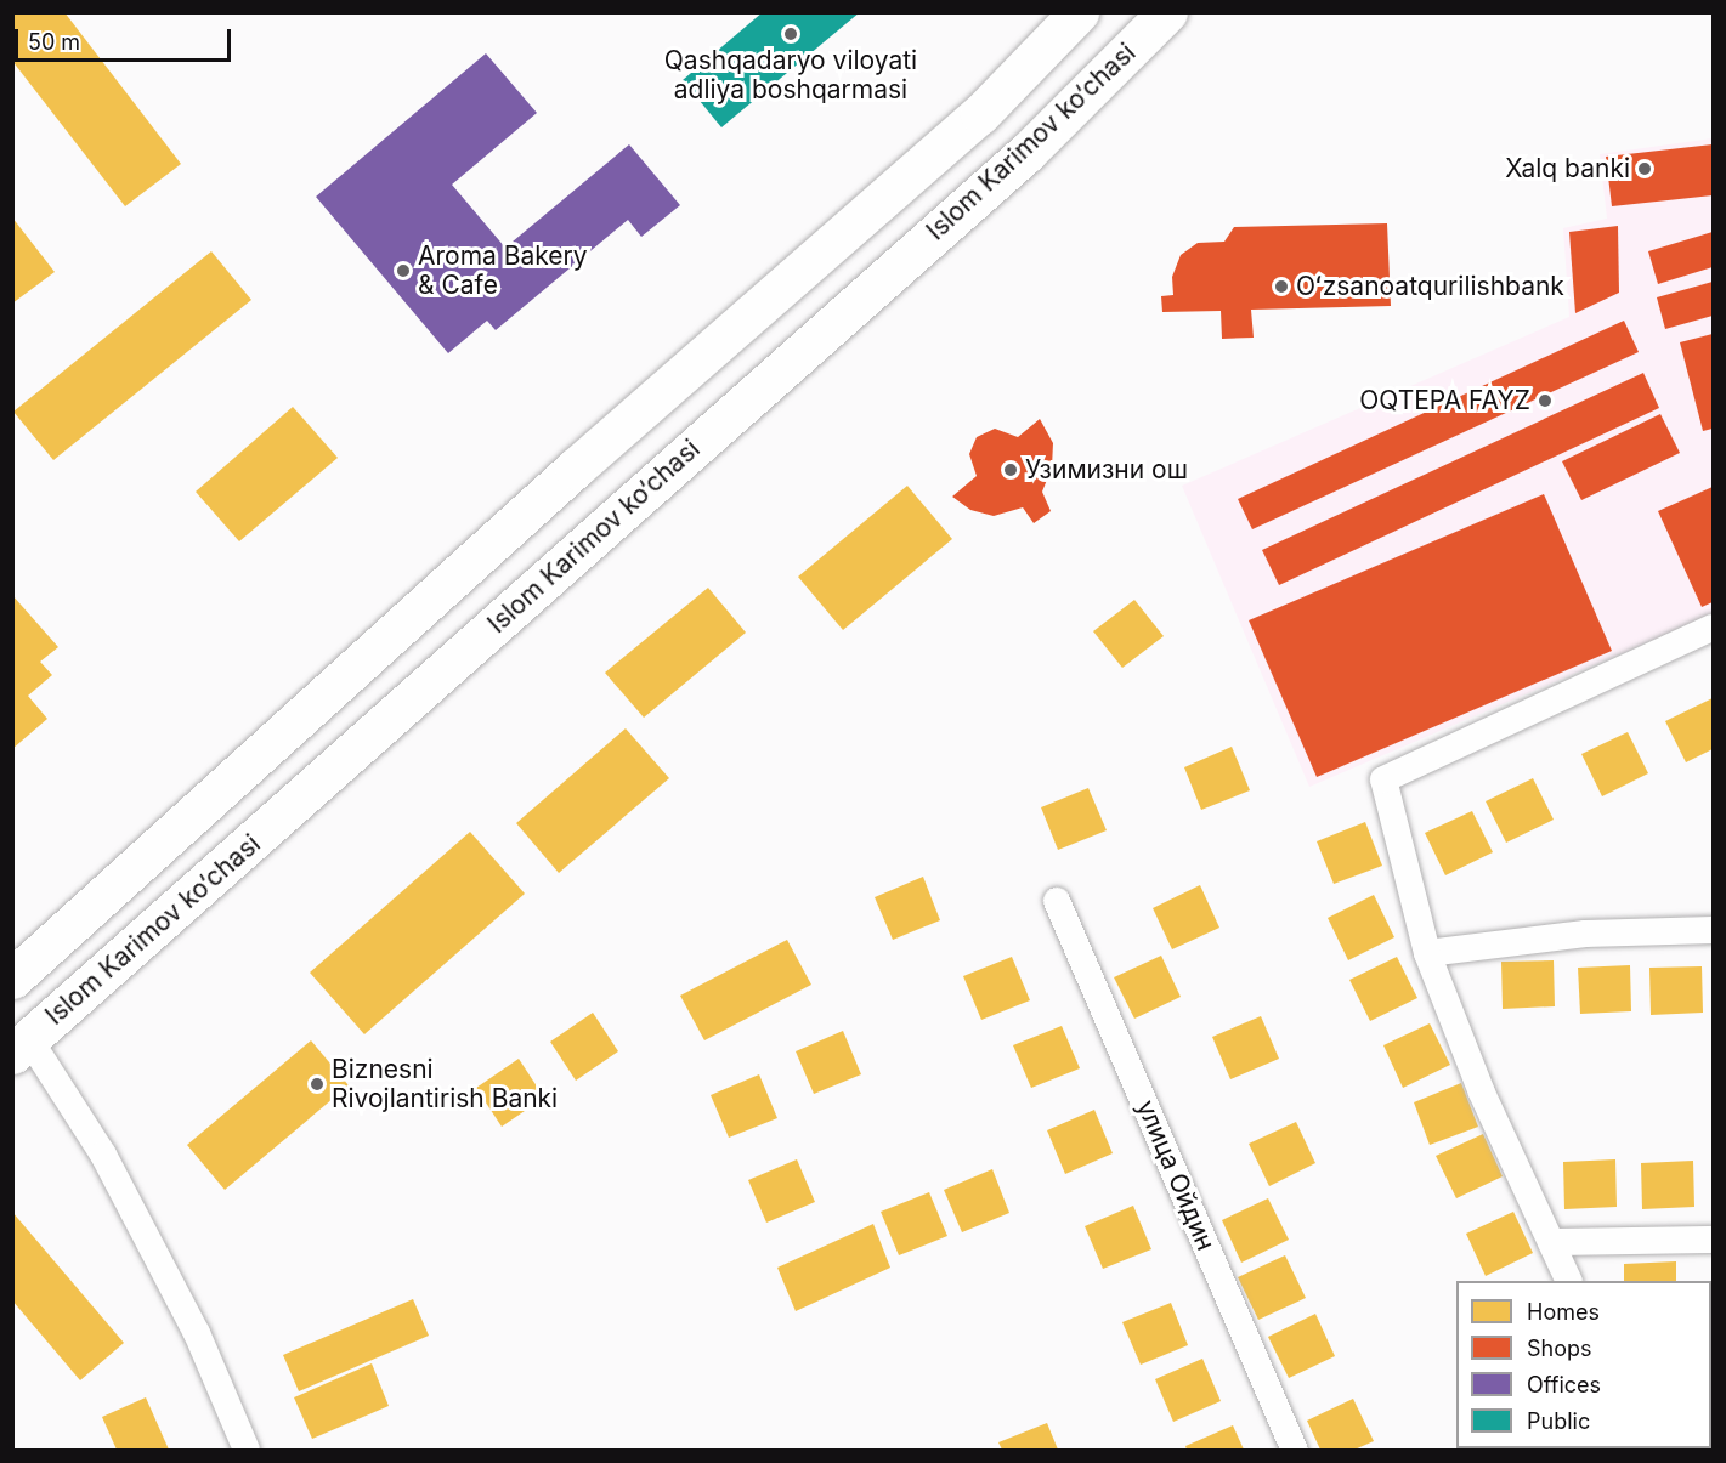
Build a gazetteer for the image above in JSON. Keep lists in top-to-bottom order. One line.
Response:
{"streets":{"main road":["Islom Karimov ko‘chasi"],"street":["улица Ойдин"]},"places":["Qashqadaryo viloyati adliya boshqarmasi","Xalq banki","Aroma Bakery & Cafe","Oʻzsanoatqurilishbank","OQTEPA FAYZ","Узимизни ош","Biznesni Rivojlantirish Banki"],"legend":["Homes","Shops","Offices","Public"],"scale_bar":"50 m"}
